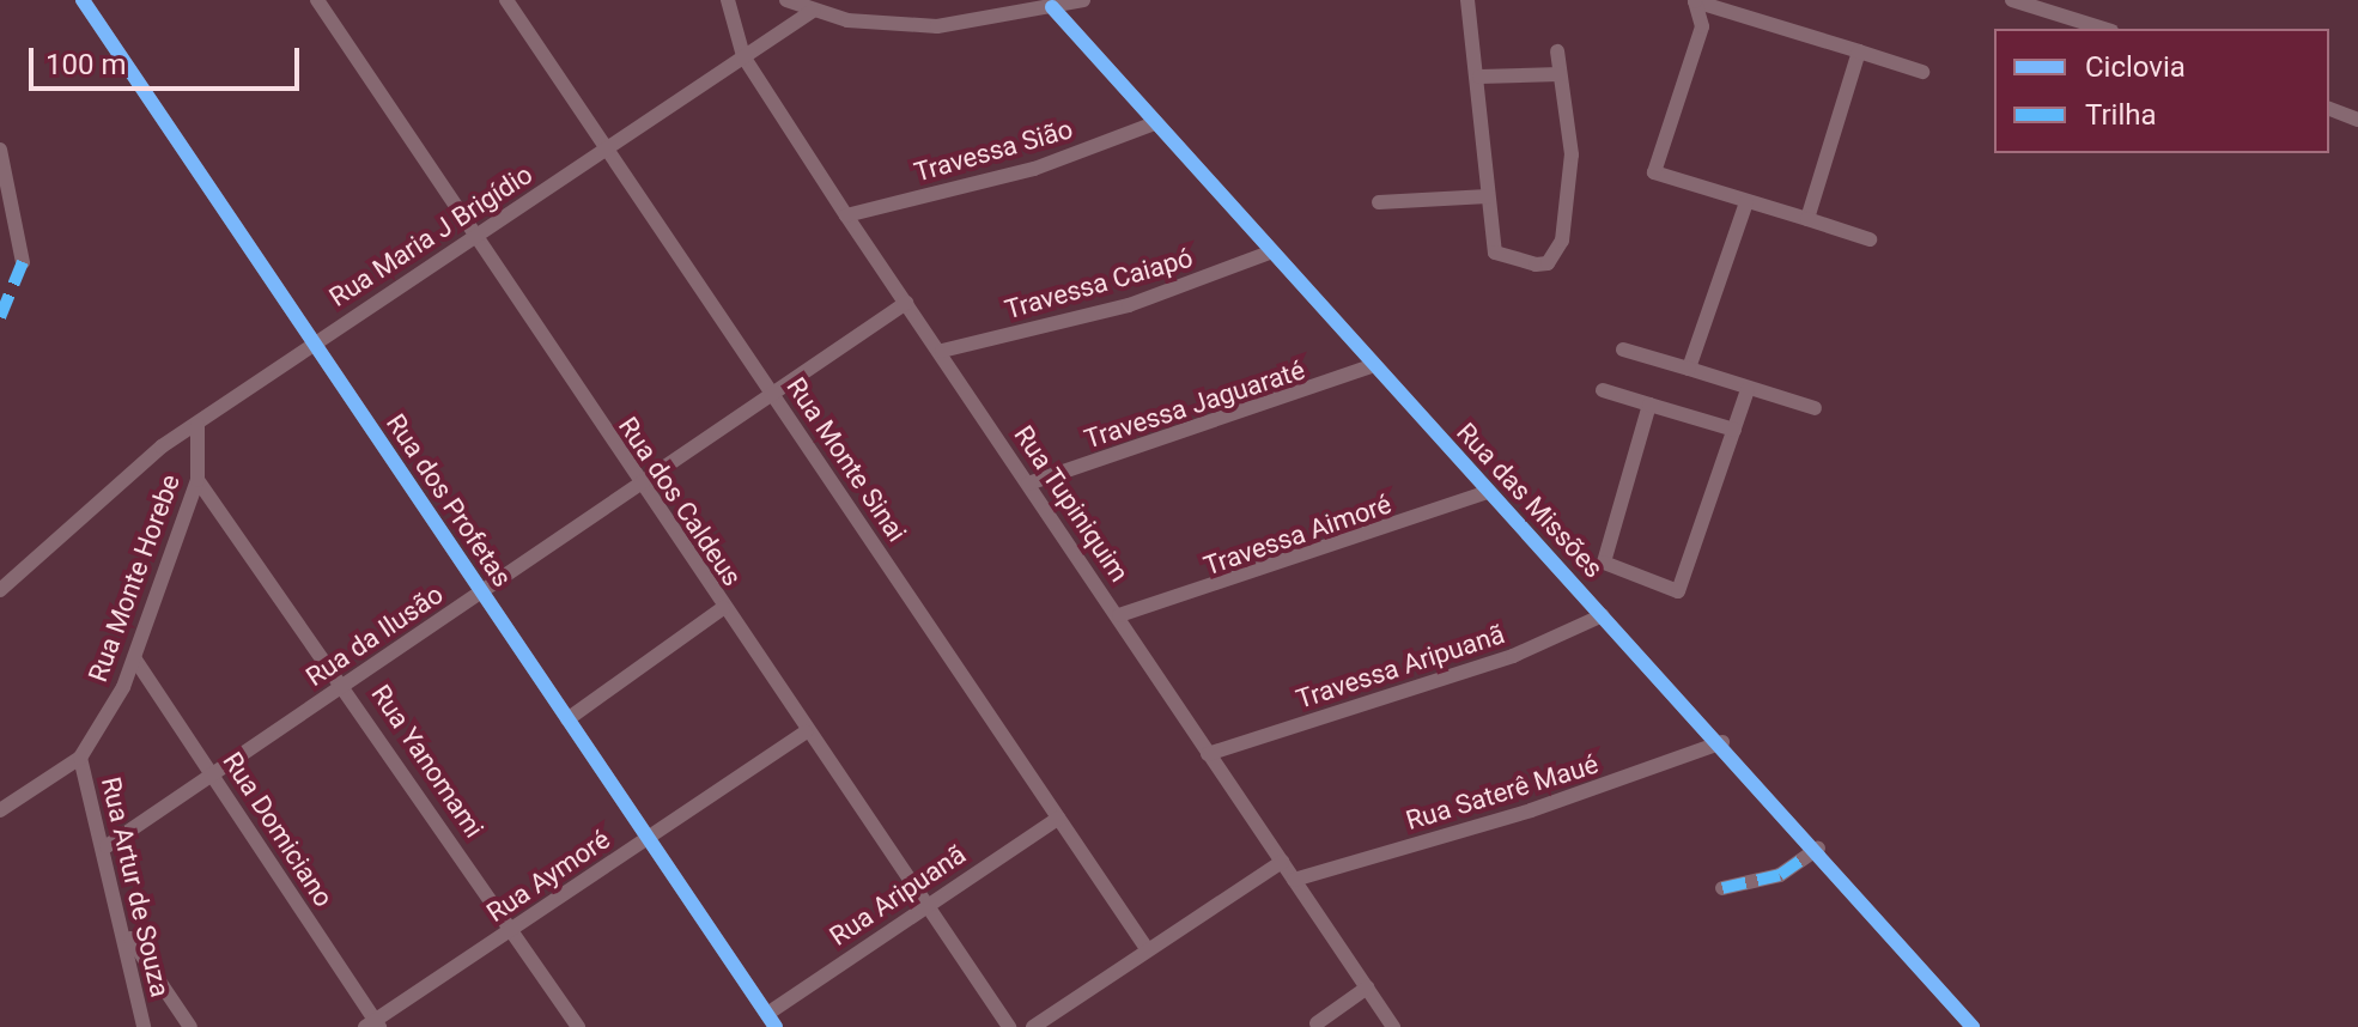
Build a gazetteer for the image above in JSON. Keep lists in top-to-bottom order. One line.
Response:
{"streets":{"street":["Travessa Sião","Rua Maria J Brigídio","Travessa Caiapó","Travessa Jaguaraté","Rua Monte Sinai","Rua dos Profetas","Rua das Missões","Rua dos Caldeus","Rua Tupiniquim","Travessa Aimoré","Rua Monte Horebe","Rua da Ilusão","Travessa Aripuanã","Rua Yanomami","Rua Saterê Maué","Rua Domiciano","Rua Aymoré","Rua Artur de Souza","Rua Aripuanã"]},"crossings":[["Travessa Sião","Rua das Missões"],["Travessa Sião","Rua Tupiniquim"],["Rua Maria J Brigídio","Rua Monte Sinai"],["Rua Maria J Brigídio","Rua dos Profetas"],["Rua Maria J Brigídio","Rua dos Caldeus"],["Rua Maria J Brigídio","Rua Tupiniquim"],["Rua Maria J Brigídio","Rua Monte Horebe"],["Travessa Caiapó","Rua das Missões"],["Travessa Caiapó","Rua Tupiniquim"],["Travessa Jaguaraté","Rua das Missões"],["Travessa Jaguaraté","Rua Tupiniquim"],["Rua Monte Sinai","Rua da Ilusão"],["Rua Monte Sinai","Rua Aripuanã"],["Rua dos Profetas","Rua da Ilusão"],["Rua dos Profetas","Rua Aymoré"],["Rua dos Profetas","Rua Aripuanã"],["Rua das Missões","Travessa Aimoré"],["Rua das Missões","Travessa Aripuanã"],["Rua das Missões","Rua Saterê Maué"],["Rua dos Caldeus","Rua da Ilusão"],["Rua dos Caldeus","Rua Aymoré"],["Rua dos Caldeus","Rua Aripuanã"],["Rua Tupiniquim","Travessa Aimoré"],["Rua Tupiniquim","Rua da Ilusão"],["Rua Tupiniquim","Travessa Aripuanã"],["Rua Tupiniquim","Rua Saterê Maué"],["Rua Monte Horebe","Rua Yanomami"],["Rua Monte Horebe","Rua Domiciano"],["Rua Monte Horebe","Rua Artur de Souza"],["Rua da Ilusão","Rua Yanomami"],["Rua da Ilusão","Rua Domiciano"],["Rua da Ilusão","Rua Artur de Souza"],["Rua Yanomami","Rua Aymoré"],["Rua Domiciano","Rua Aymoré"]],"legend":["Ciclovia","Trilha"],"scale_bar":"100 m"}
